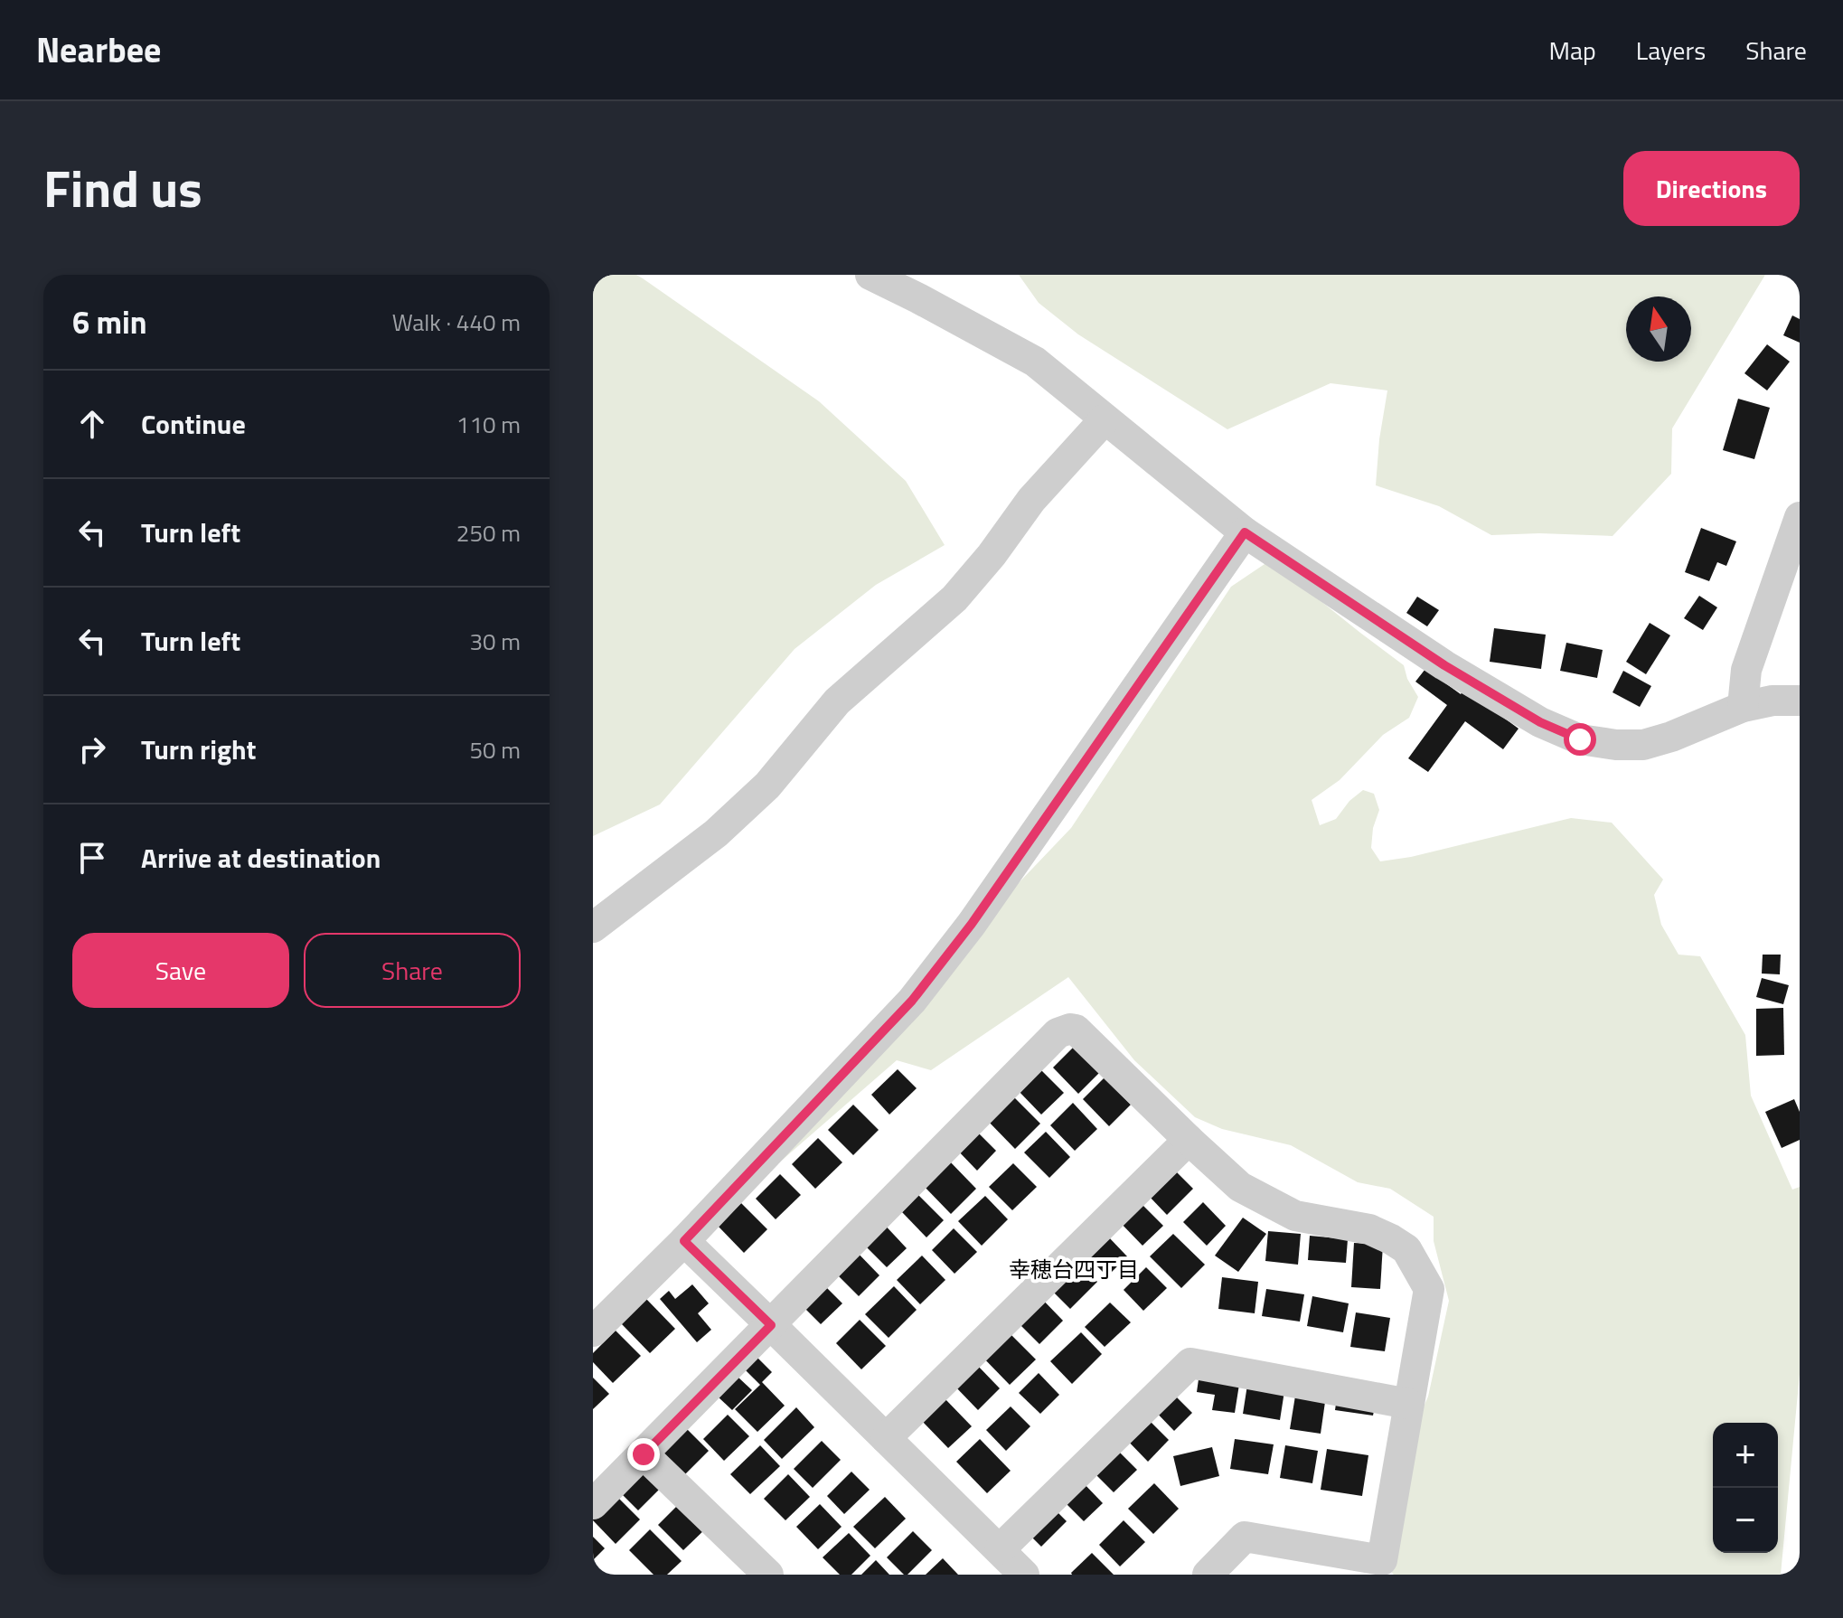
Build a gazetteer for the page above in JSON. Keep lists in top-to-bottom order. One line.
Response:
{"districts":["幸穂台四丁目"],"north":"top","page":{"header":"Nearbee","nav":["Map","Layers","Share"],"title":"Find us","buttons":["Directions",["Save","Share"]],"heading":["6 min","Walk · 440 m"],"list":[["Continue","110 m"],["Turn left","250 m"],["Turn left","30 m"],["Turn right","50 m"],"Arrive at destination"],"map_buttons":["+","−"]}}
